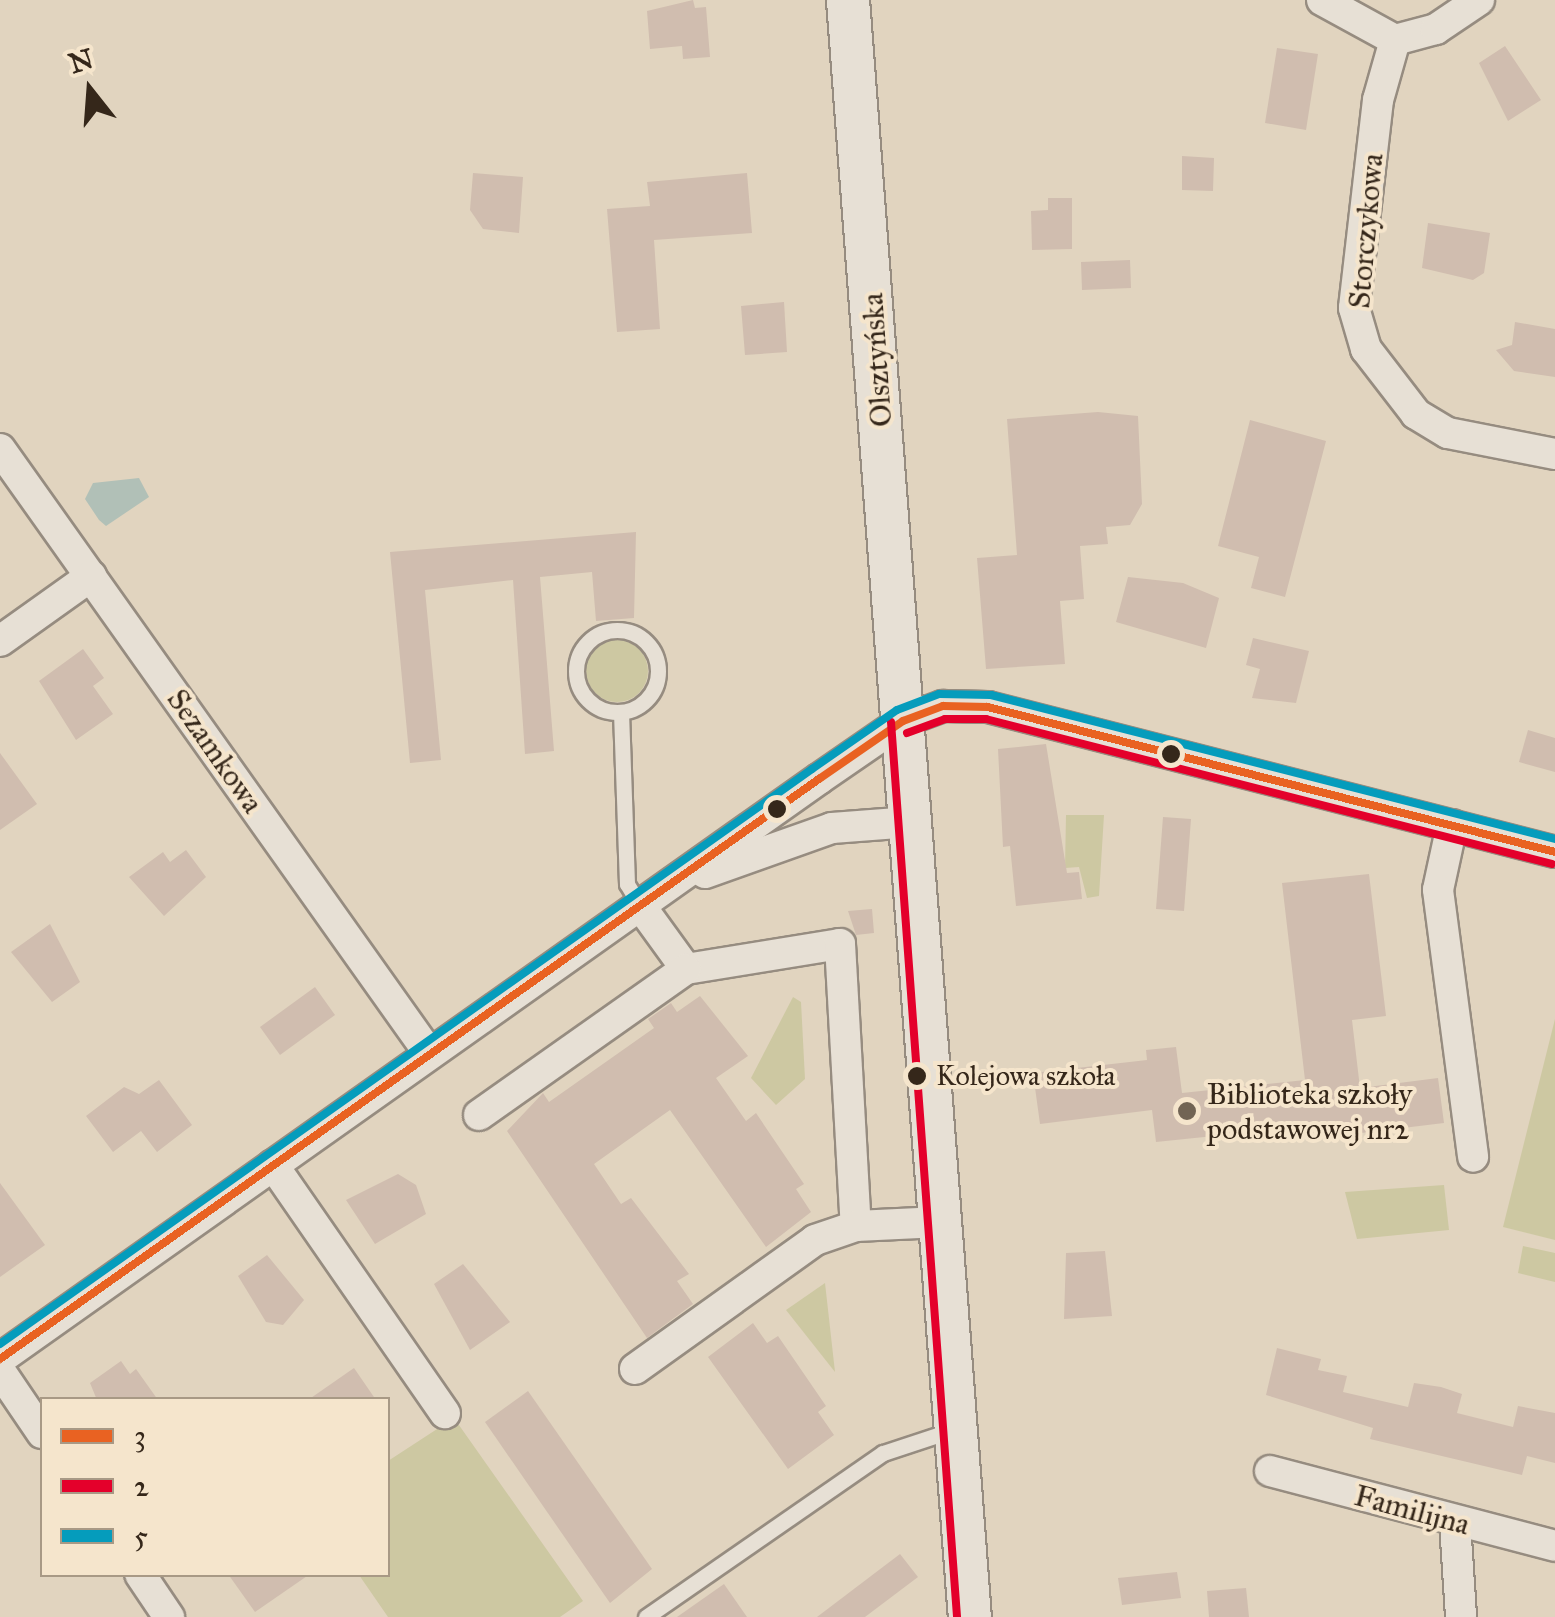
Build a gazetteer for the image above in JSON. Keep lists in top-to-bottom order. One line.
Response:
{"streets":{"street":["Storczykowa","Olsztyńska","Sezamkowa","Familijna"]},"places":["Kolejowa szkoła","Biblioteka szkoły podstawowej nr2"],"lines":["transit line 5","transit line 3","transit line 2"],"legend":["3","2","5"],"north":"top"}
